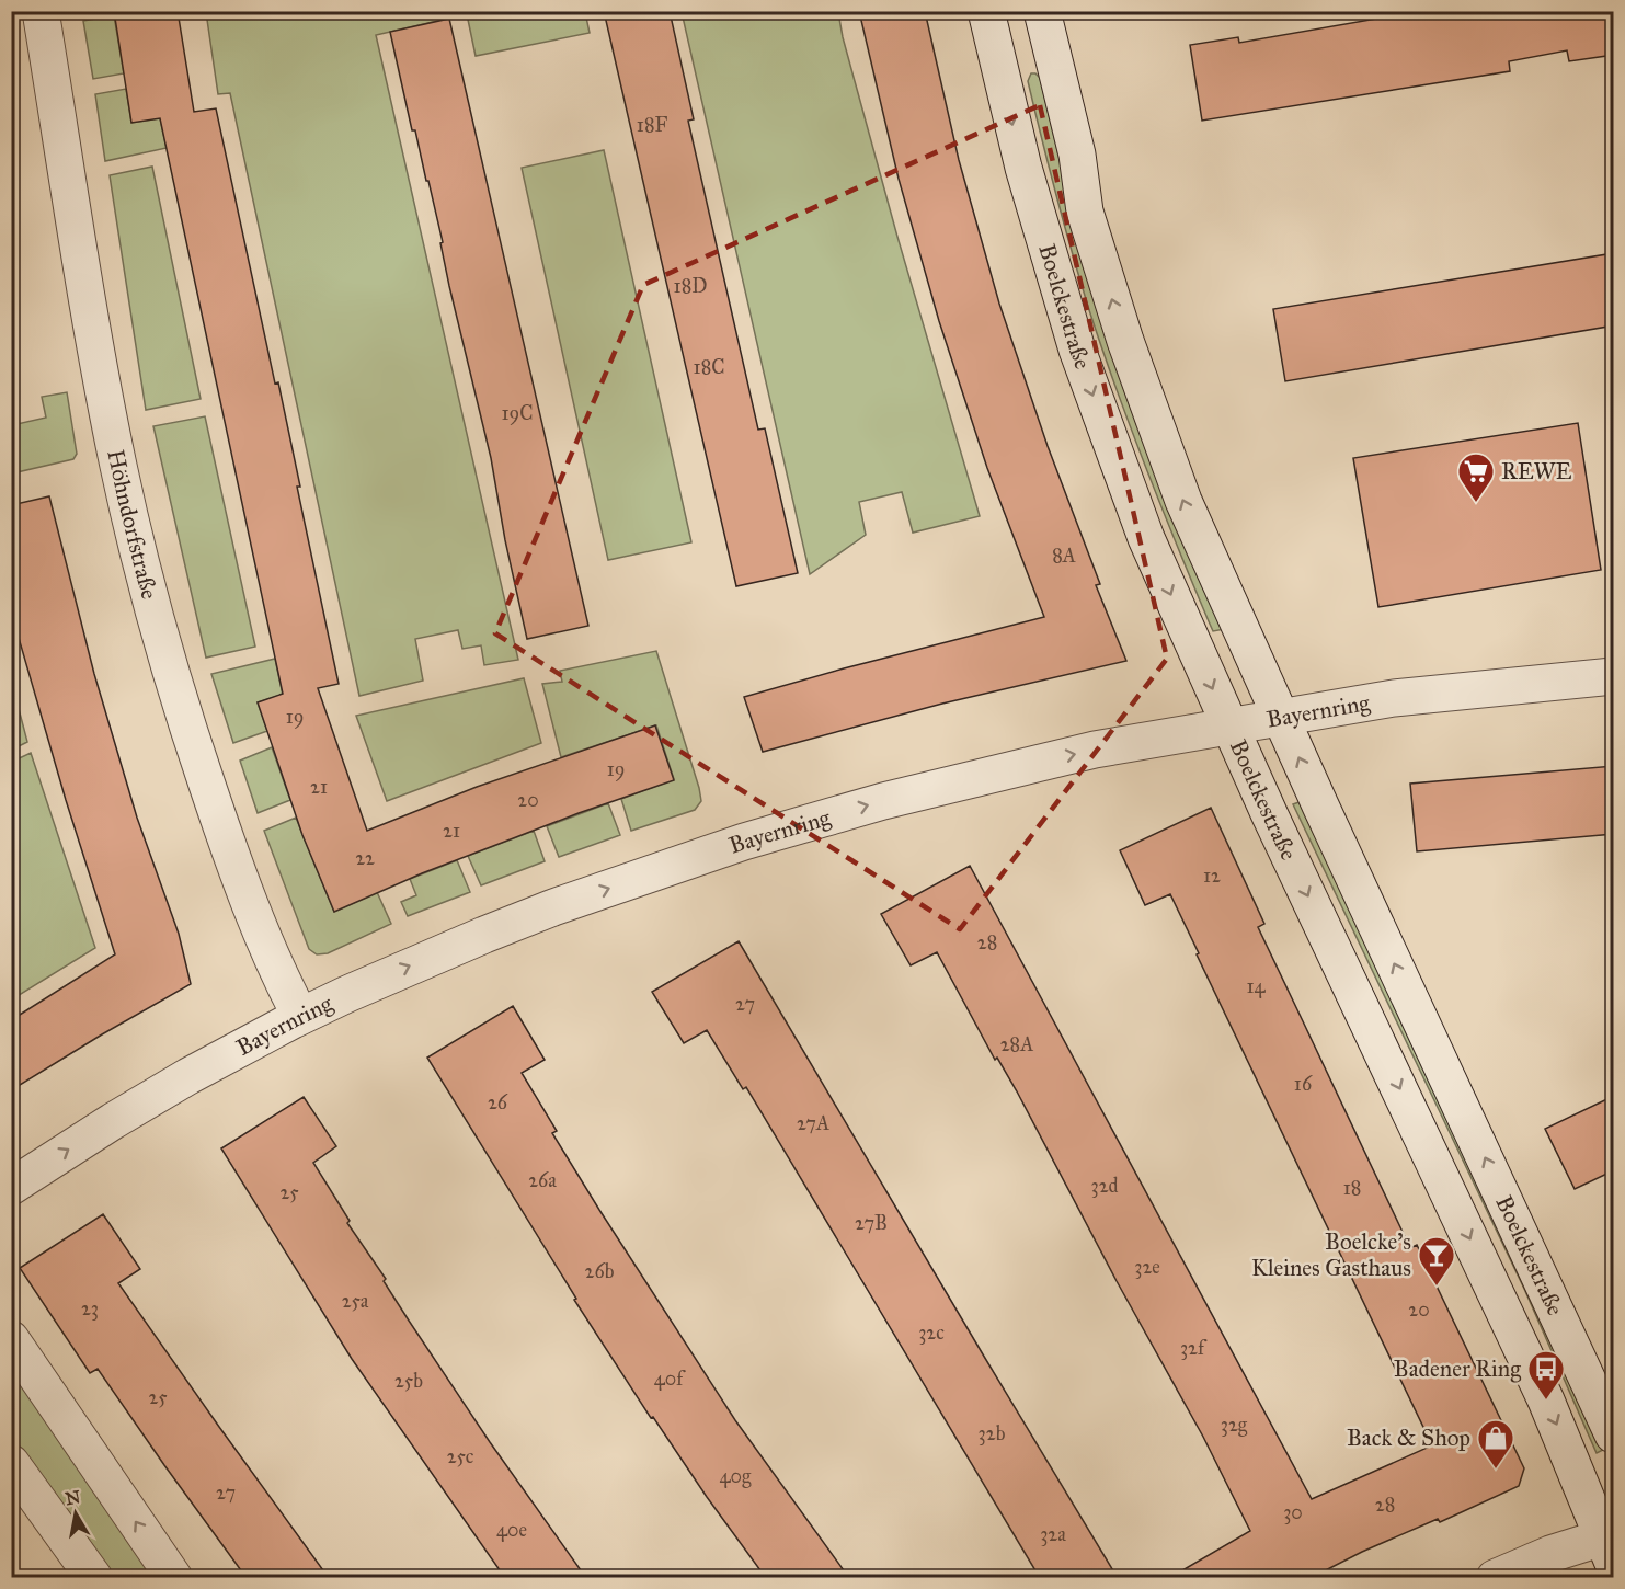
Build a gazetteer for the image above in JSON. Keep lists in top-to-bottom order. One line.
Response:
{"streets":{"street":["Boelckestraße","Höhndorfstraße","Bayernring"]},"crossings":[["Boelckestraße","Bayernring"],["Höhndorfstraße","Bayernring"]],"one_way":["Bayernring"],"places":{"supermarket":["REWE"],"bar":["Boelcke’s Kleines Gasthaus"],"bus stop":["Badener Ring"],"shop":["Back & Shop"]},"house_numbers":["18F","18D","18C","19C","8A","19","19","21","20","21","22","12","28","14","27","28A","16","26","27A","26a","32d","18","25","27B","32e","26b","25a","23","20","32c","32f","40f","25b","25","32g","32b","25c","40g","27","28","30","40e","32a"],"north":"top"}
